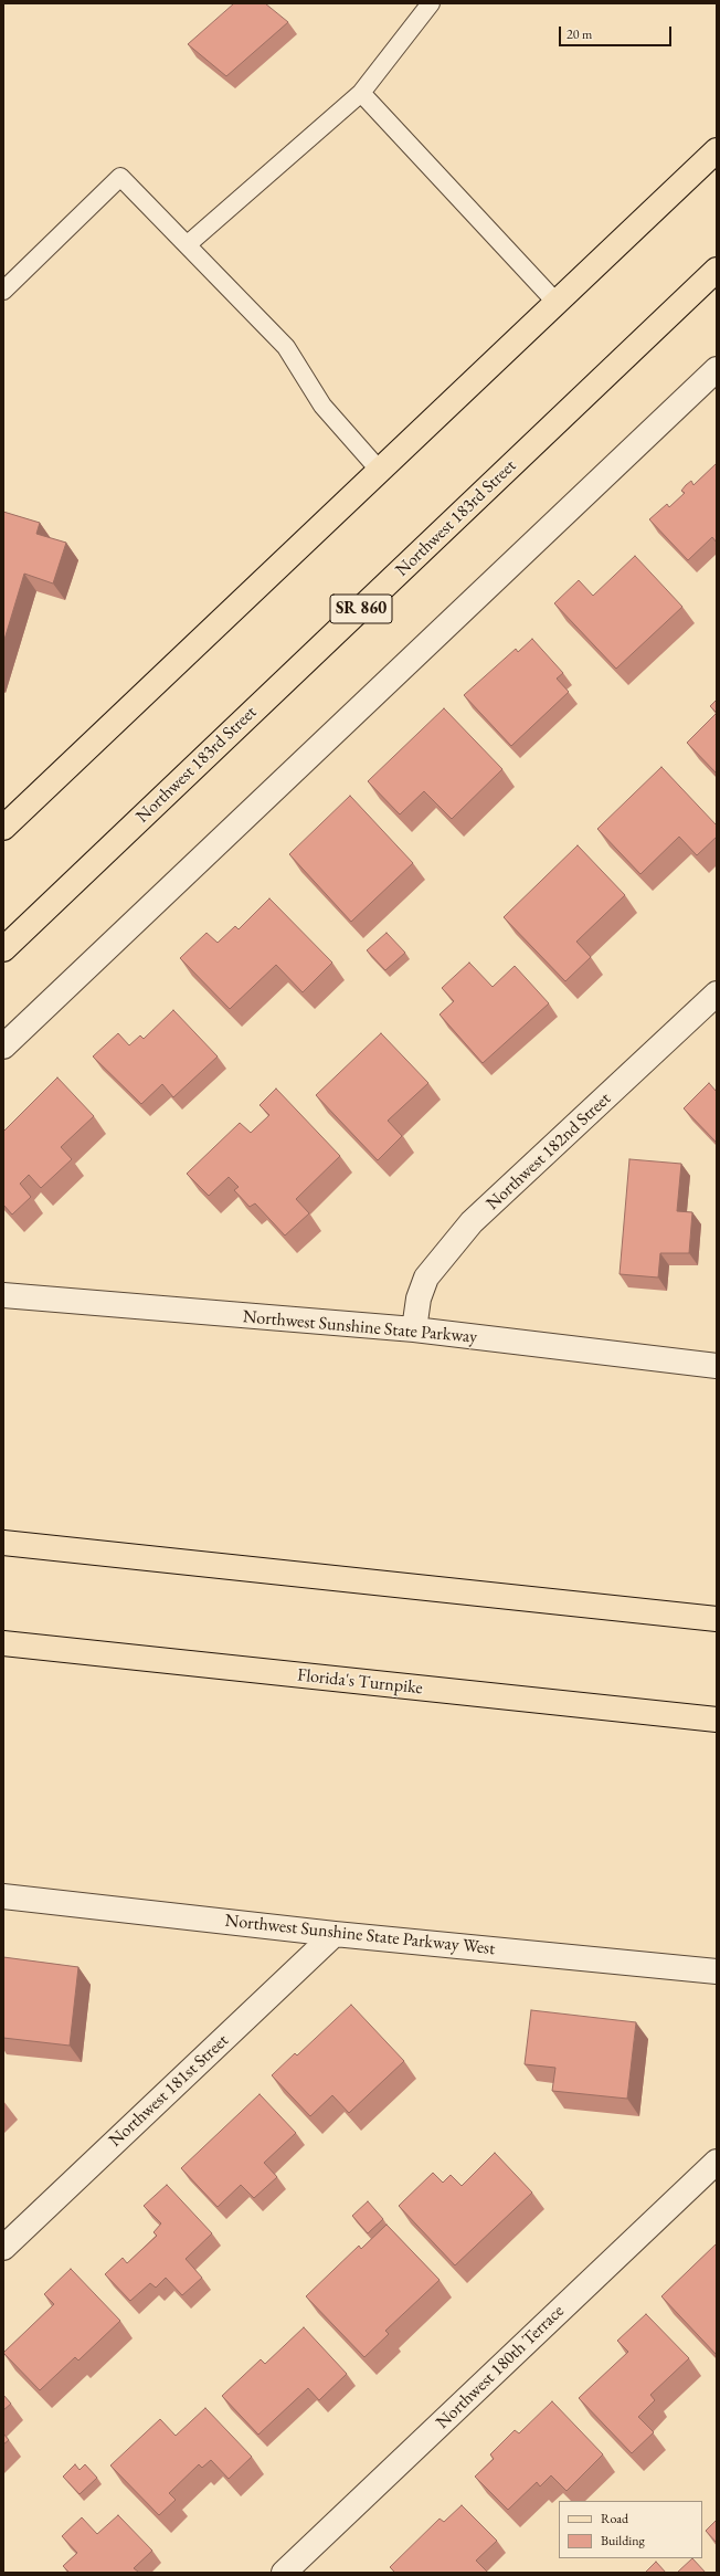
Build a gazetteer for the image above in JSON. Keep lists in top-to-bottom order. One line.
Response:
{"streets":{"main road":["Northwest 183rd Street","SR 860","Florida's Turnpike"],"street":["Northwest 182nd Street","Northwest Sunshine State Parkway","Northwest Sunshine State Parkway West","Northwest 181st Street","Northwest 180th Terrace"]},"crossings":[["Northwest 182nd Street","Northwest Sunshine State Parkway"],["Northwest Sunshine State Parkway West","Northwest 181st Street"]],"legend":["Road","Building"],"scale_bar":"20 m"}
